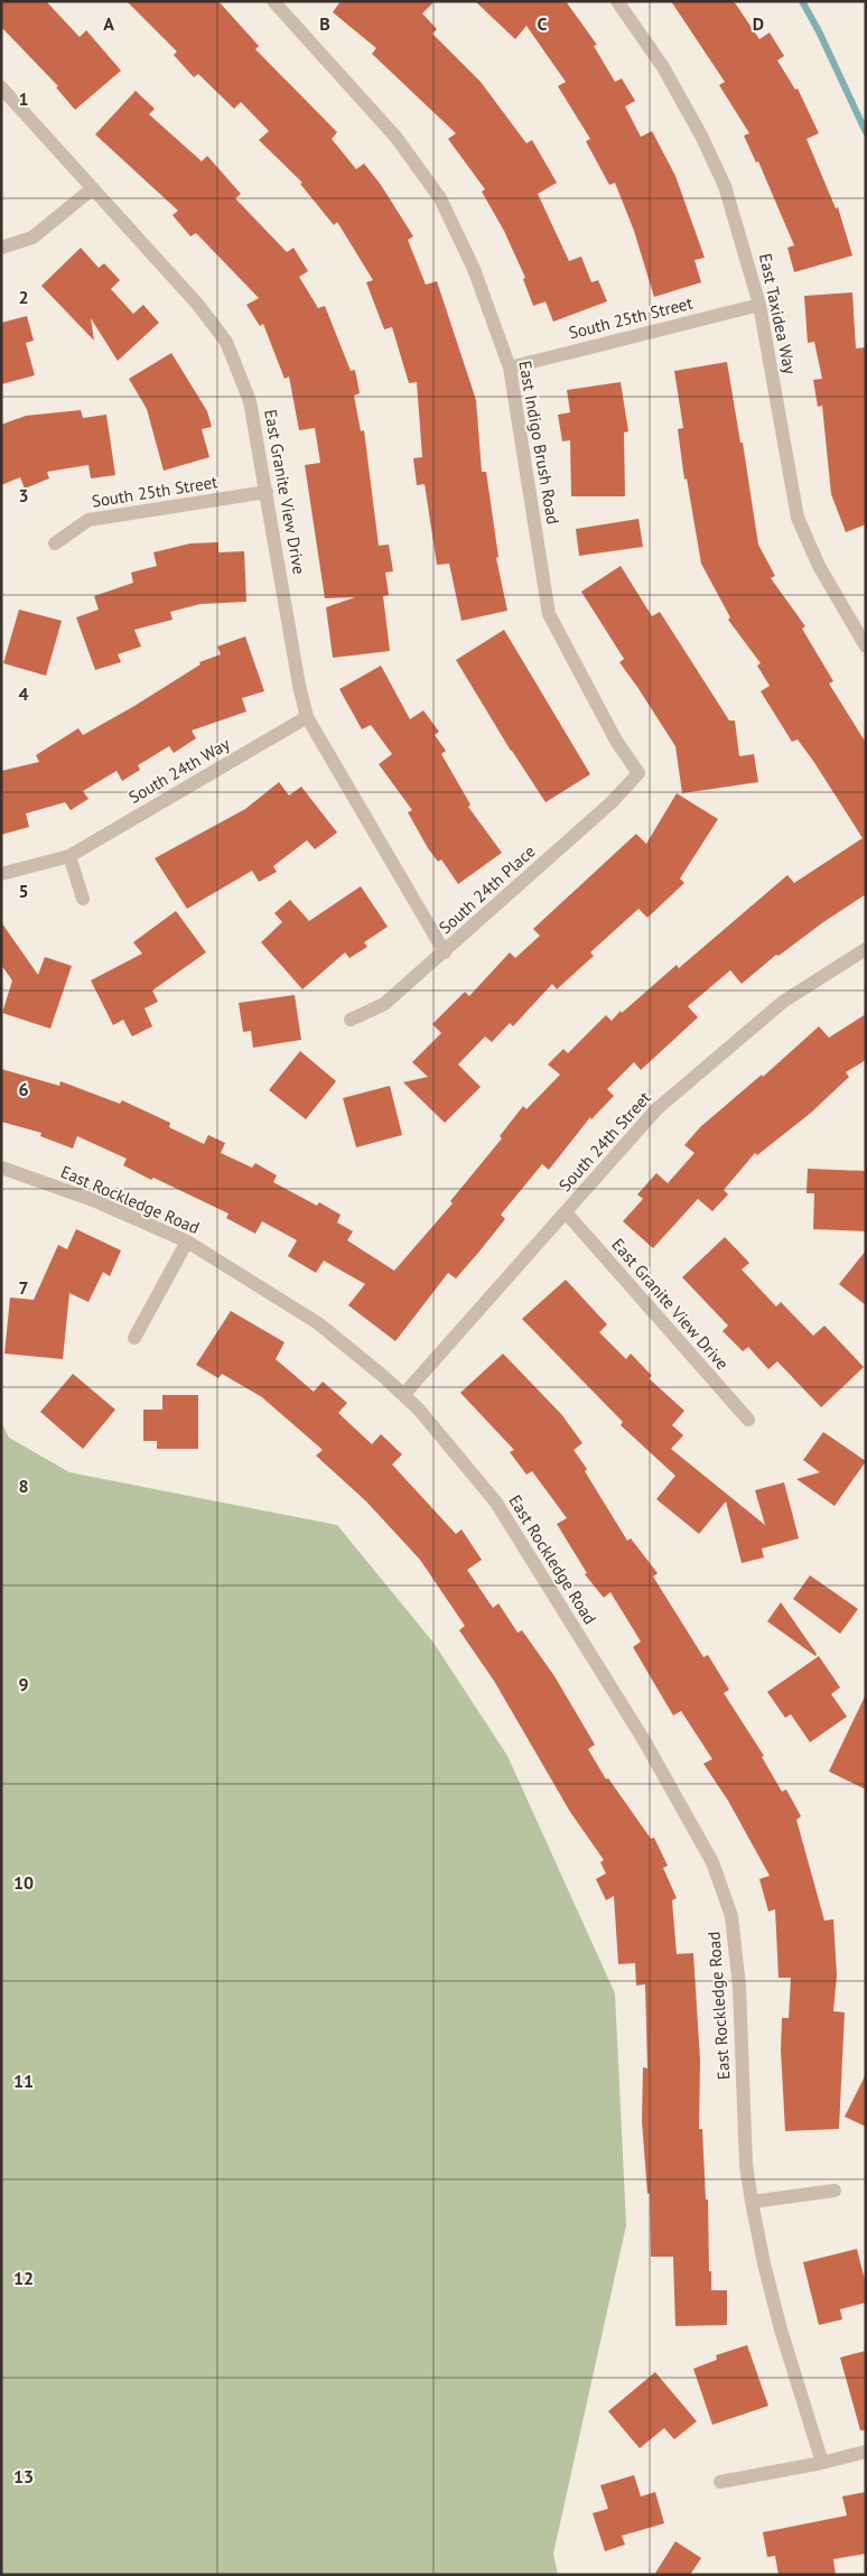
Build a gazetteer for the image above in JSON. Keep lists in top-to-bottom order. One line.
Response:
{"streets":{"street":["East Taxidea Way","South 25th Street","East Indigo Brush Road","East Granite View Drive","South 24th Way","South 24th Place","South 24th Street","East Rockledge Road"]},"crossings":[["East Taxidea Way","South 25th Street"],["South 25th Street","East Indigo Brush Road"],["South 25th Street","East Granite View Drive"],["East Indigo Brush Road","South 24th Place"],["East Granite View Drive","South 24th Way"],["East Granite View Drive","South 24th Place"],["East Granite View Drive","South 24th Street"],["South 24th Street","East Rockledge Road"]],"grid":{"columns":["A","B","C","D"],"rows":["1","2","3","4","5","6","7","8","9","10","11","12","13"]}}
